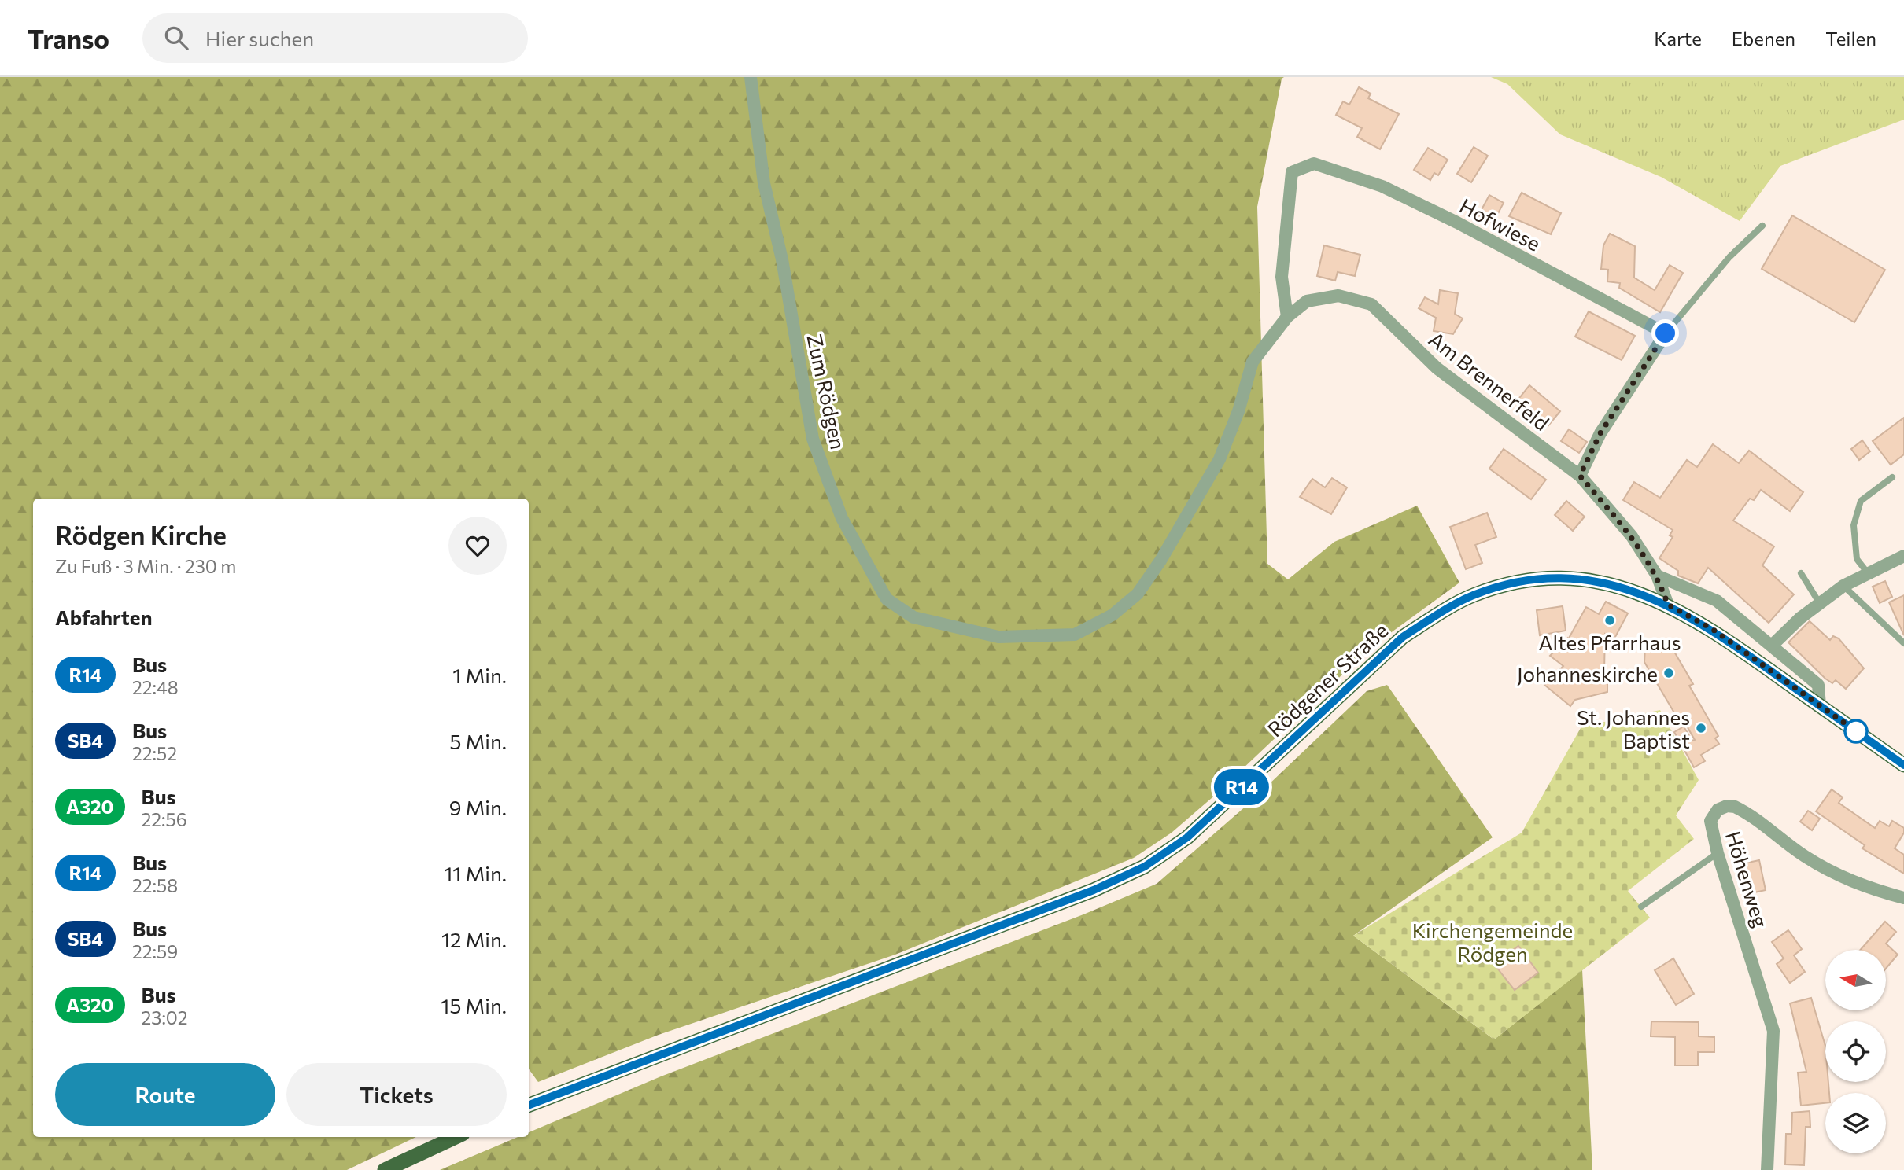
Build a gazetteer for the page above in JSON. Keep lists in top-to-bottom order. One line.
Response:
{"streets":{"main road":["Rödgener Straße"],"street":["Hofwiese","Am Brennerfeld","Zum Rödgen","Höhenweg"]},"crossings":[["Hofwiese","Am Brennerfeld"],["Am Brennerfeld","Zum Rödgen"],["Am Brennerfeld","Rödgener Straße"]],"parks":["Kirchengemeinde Rödgen"],"places":["Altes Pfarrhaus","Johanneskirche","St. Johannes Baptist"],"lines":["bus line R14"],"north":"left","page":{"header":"Transo","search":"Hier suchen","nav":["Karte","Ebenen","Teilen"],"on_map":"R14","heading":[["Rödgen Kirche","Zu Fuß · 3 Min. · 230 m"],"Abfahrten"],"list":[{"mark":"R14","name":"Bus","note":"22:48","value":"1 Min."},{"mark":"SB4","name":"Bus","note":"22:52","value":"5 Min."},{"mark":"A320","name":"Bus","note":"22:56","value":"9 Min."},{"mark":"R14","name":"Bus","note":"22:58","value":"11 Min."},{"mark":"SB4","name":"Bus","note":"22:59","value":"12 Min."},{"mark":"A320","name":"Bus","note":"23:02","value":"15 Min."}],"buttons":["Route","Tickets"]}}
